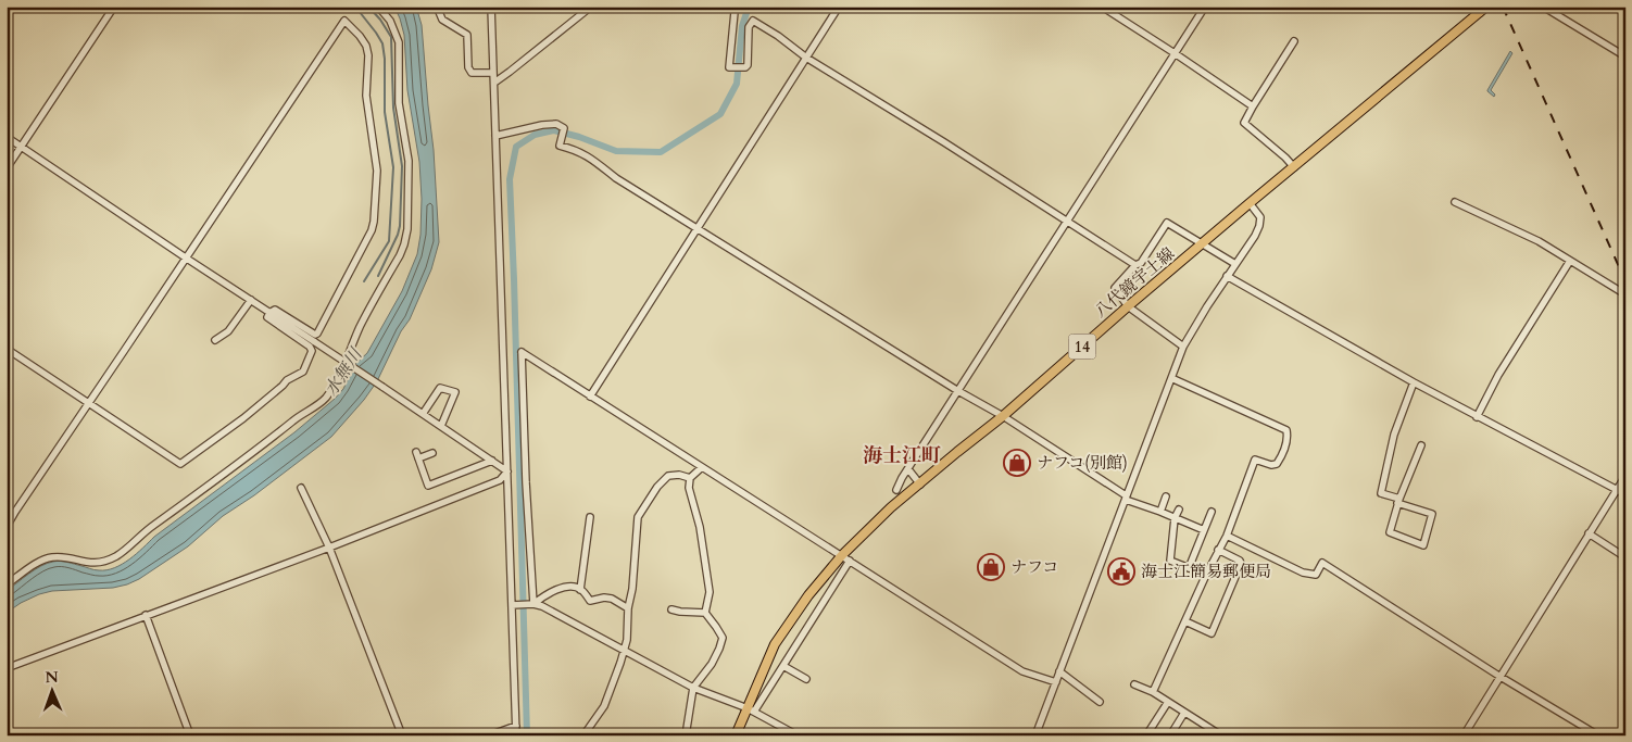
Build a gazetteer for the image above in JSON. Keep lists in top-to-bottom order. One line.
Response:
{"streets":{"main road":["八代鏡宇土線","14"]},"districts":["海士江町"],"water":["水無川"],"places":{"shop":["ナフコ(別館)","ナフコ"],"public building":["海士江簡易郵便局"]},"north":"top"}
